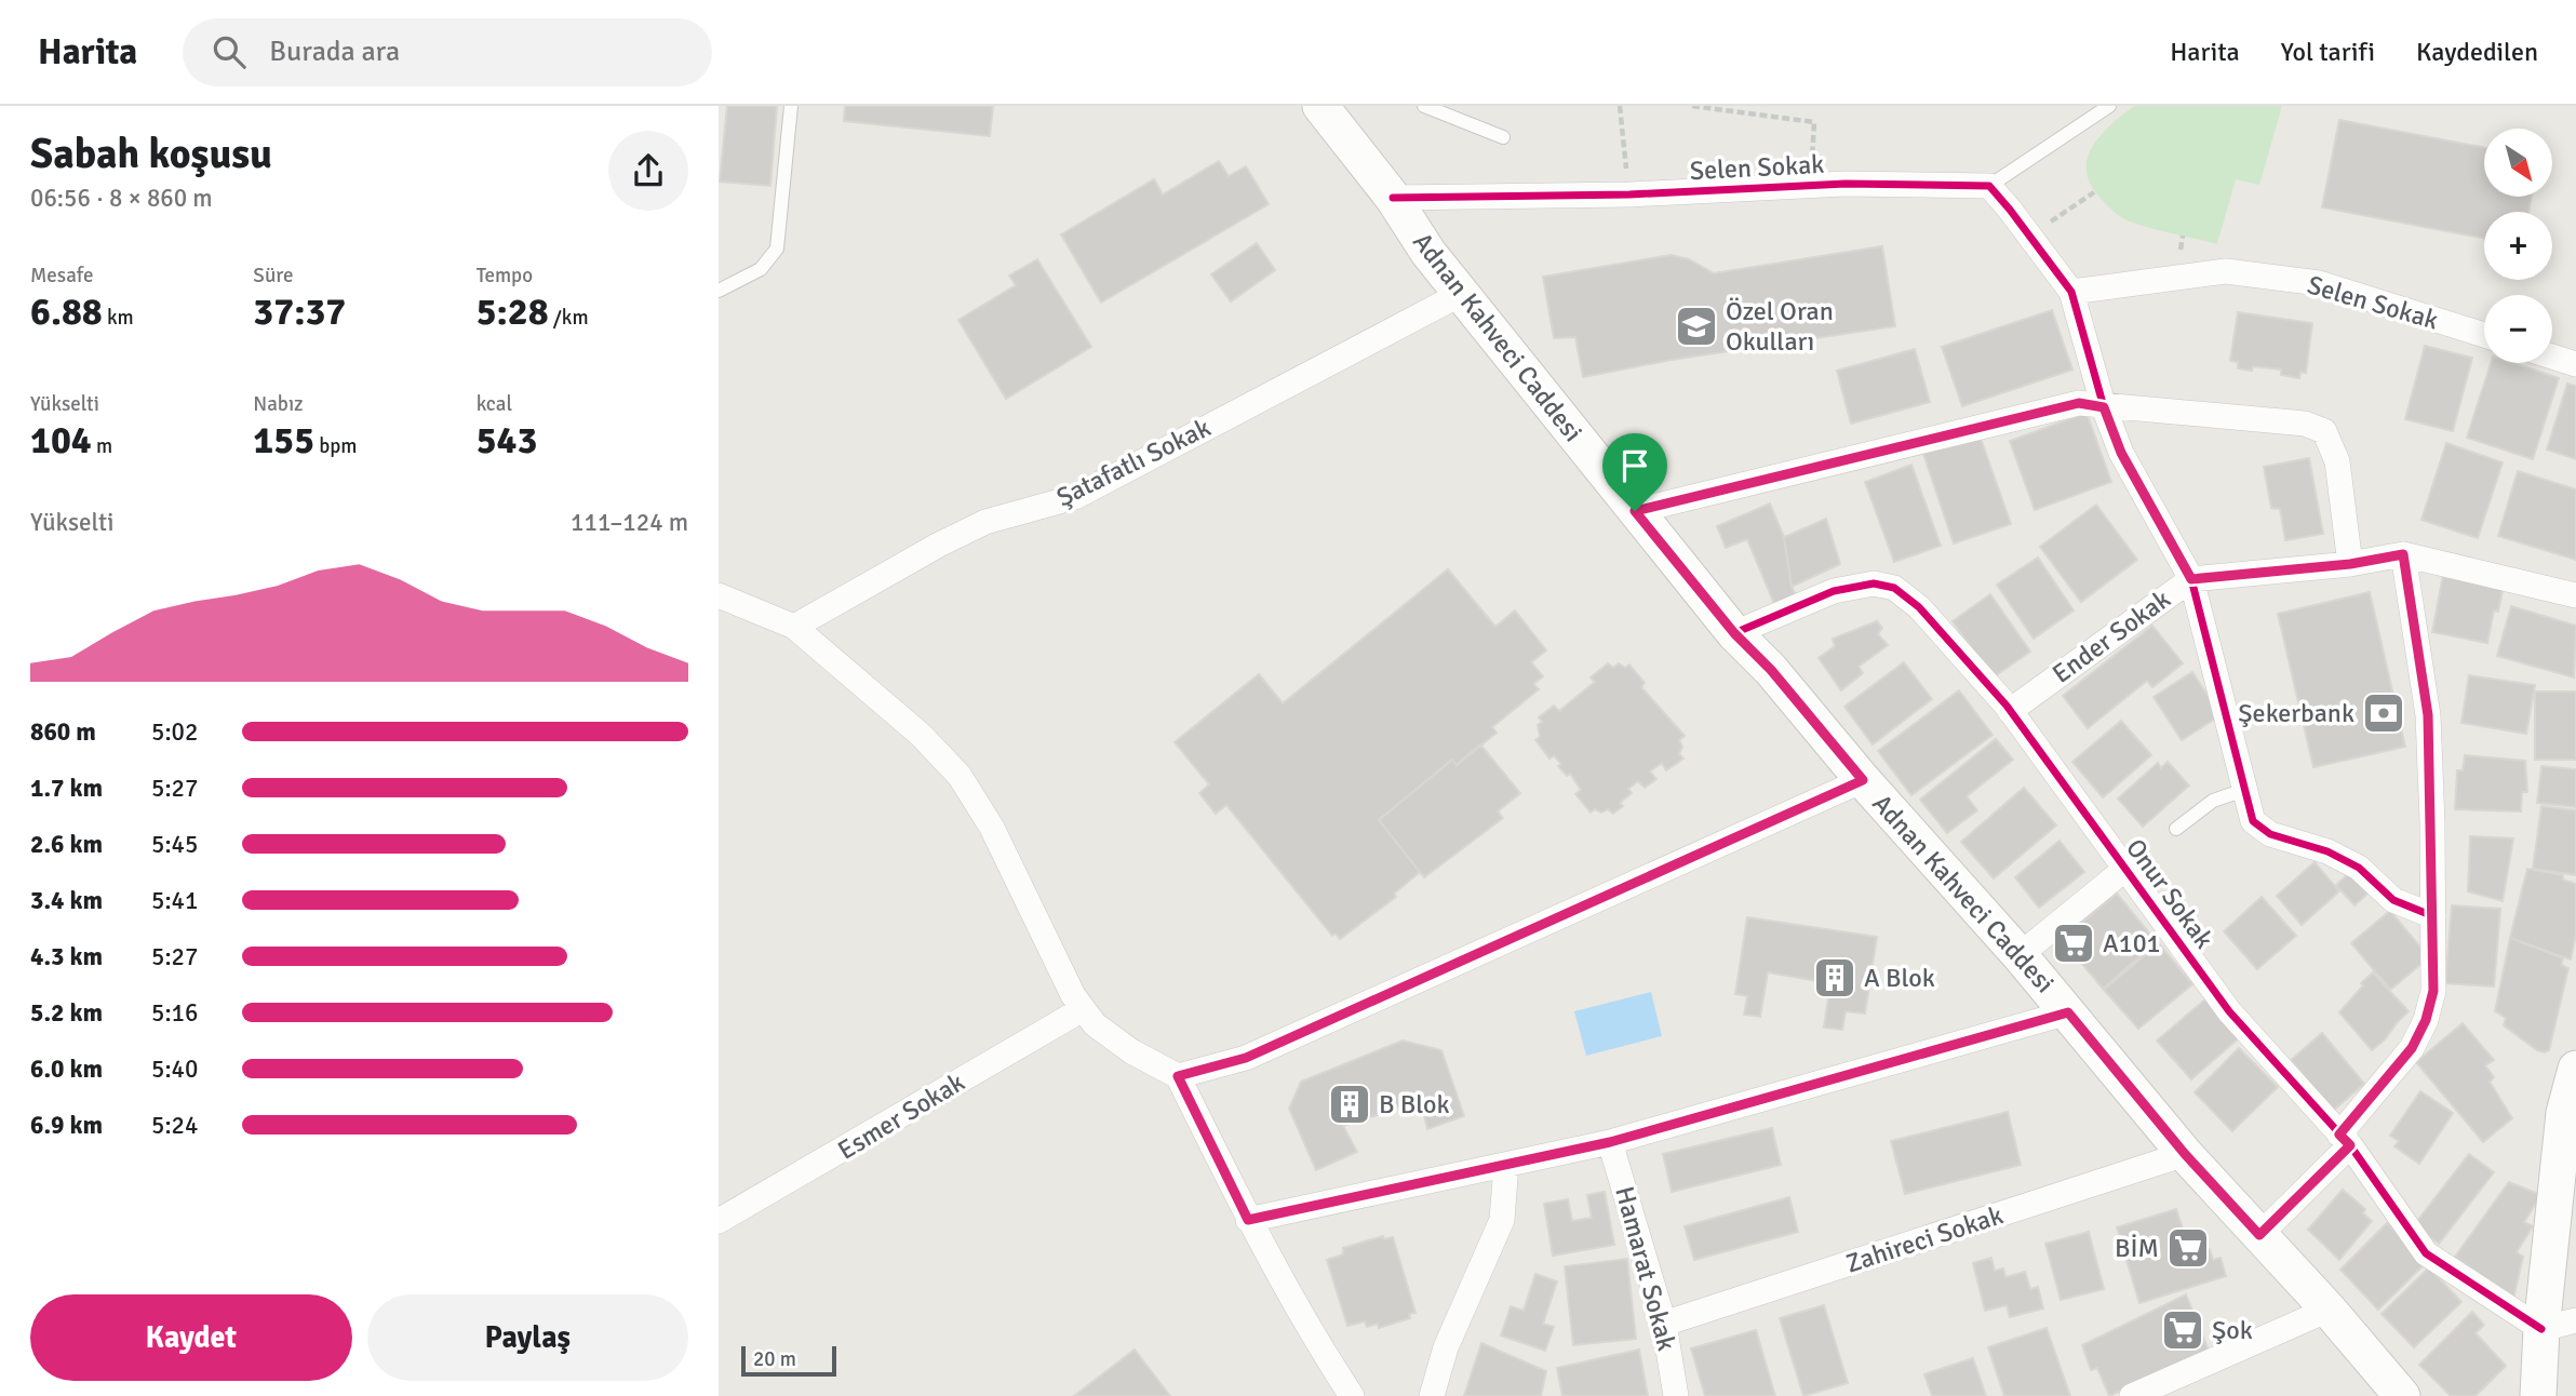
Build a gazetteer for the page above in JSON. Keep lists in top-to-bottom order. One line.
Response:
{"streets":{"main road":["Adnan Kahveci Caddesi"],"street":["Selen Sokak","Şatafatlı Sokak","Ender Sokak","Onur Sokak","Esmer Sokak","Zahireci Sokak","Hamarat Sokak"]},"crossings":[["Selen Sokak","Adnan Kahveci Caddesi"],["Adnan Kahveci Caddesi","Şatafatlı Sokak"],["Adnan Kahveci Caddesi","Onur Sokak"],["Adnan Kahveci Caddesi","Zahireci Sokak"],["Ender Sokak","Onur Sokak"],["Zahireci Sokak","Hamarat Sokak"]],"places":{"school or university":["Özel Oran Okulları"],"bank":["Şekerbank"],"supermarket":["A101","BİM","Şok"],"building":["A Blok","B Blok"]},"scale_bar":"20 m","north":"bottom right","page":{"header":"Harita","search":"Burada ara","nav":["Harita","Yol tarifi","Kaydedilen"],"heading":["Sabah koşusu","06:56 · 8 × 860 m"],"map_buttons":["+","−"],"stats":[["Mesafe","6.88 km"],["Süre","37:37"],["Tempo","5:28 /km"],["Yükselti","104 m"],["Nabız","155 bpm"],["kcal","543"]],"chart":["Yükselti","111–124 m"],"list":[{"name":"860 m","note":"5:02"},{"name":"1.7 km","note":"5:27"},{"name":"2.6 km","note":"5:45"},{"name":"3.4 km","note":"5:41"},{"name":"4.3 km","note":"5:27"},{"name":"5.2 km","note":"5:16"},{"name":"6.0 km","note":"5:40"},{"name":"6.9 km","note":"5:24"}],"buttons":["Kaydet","Paylaş"],"scale":"20 m"}}
